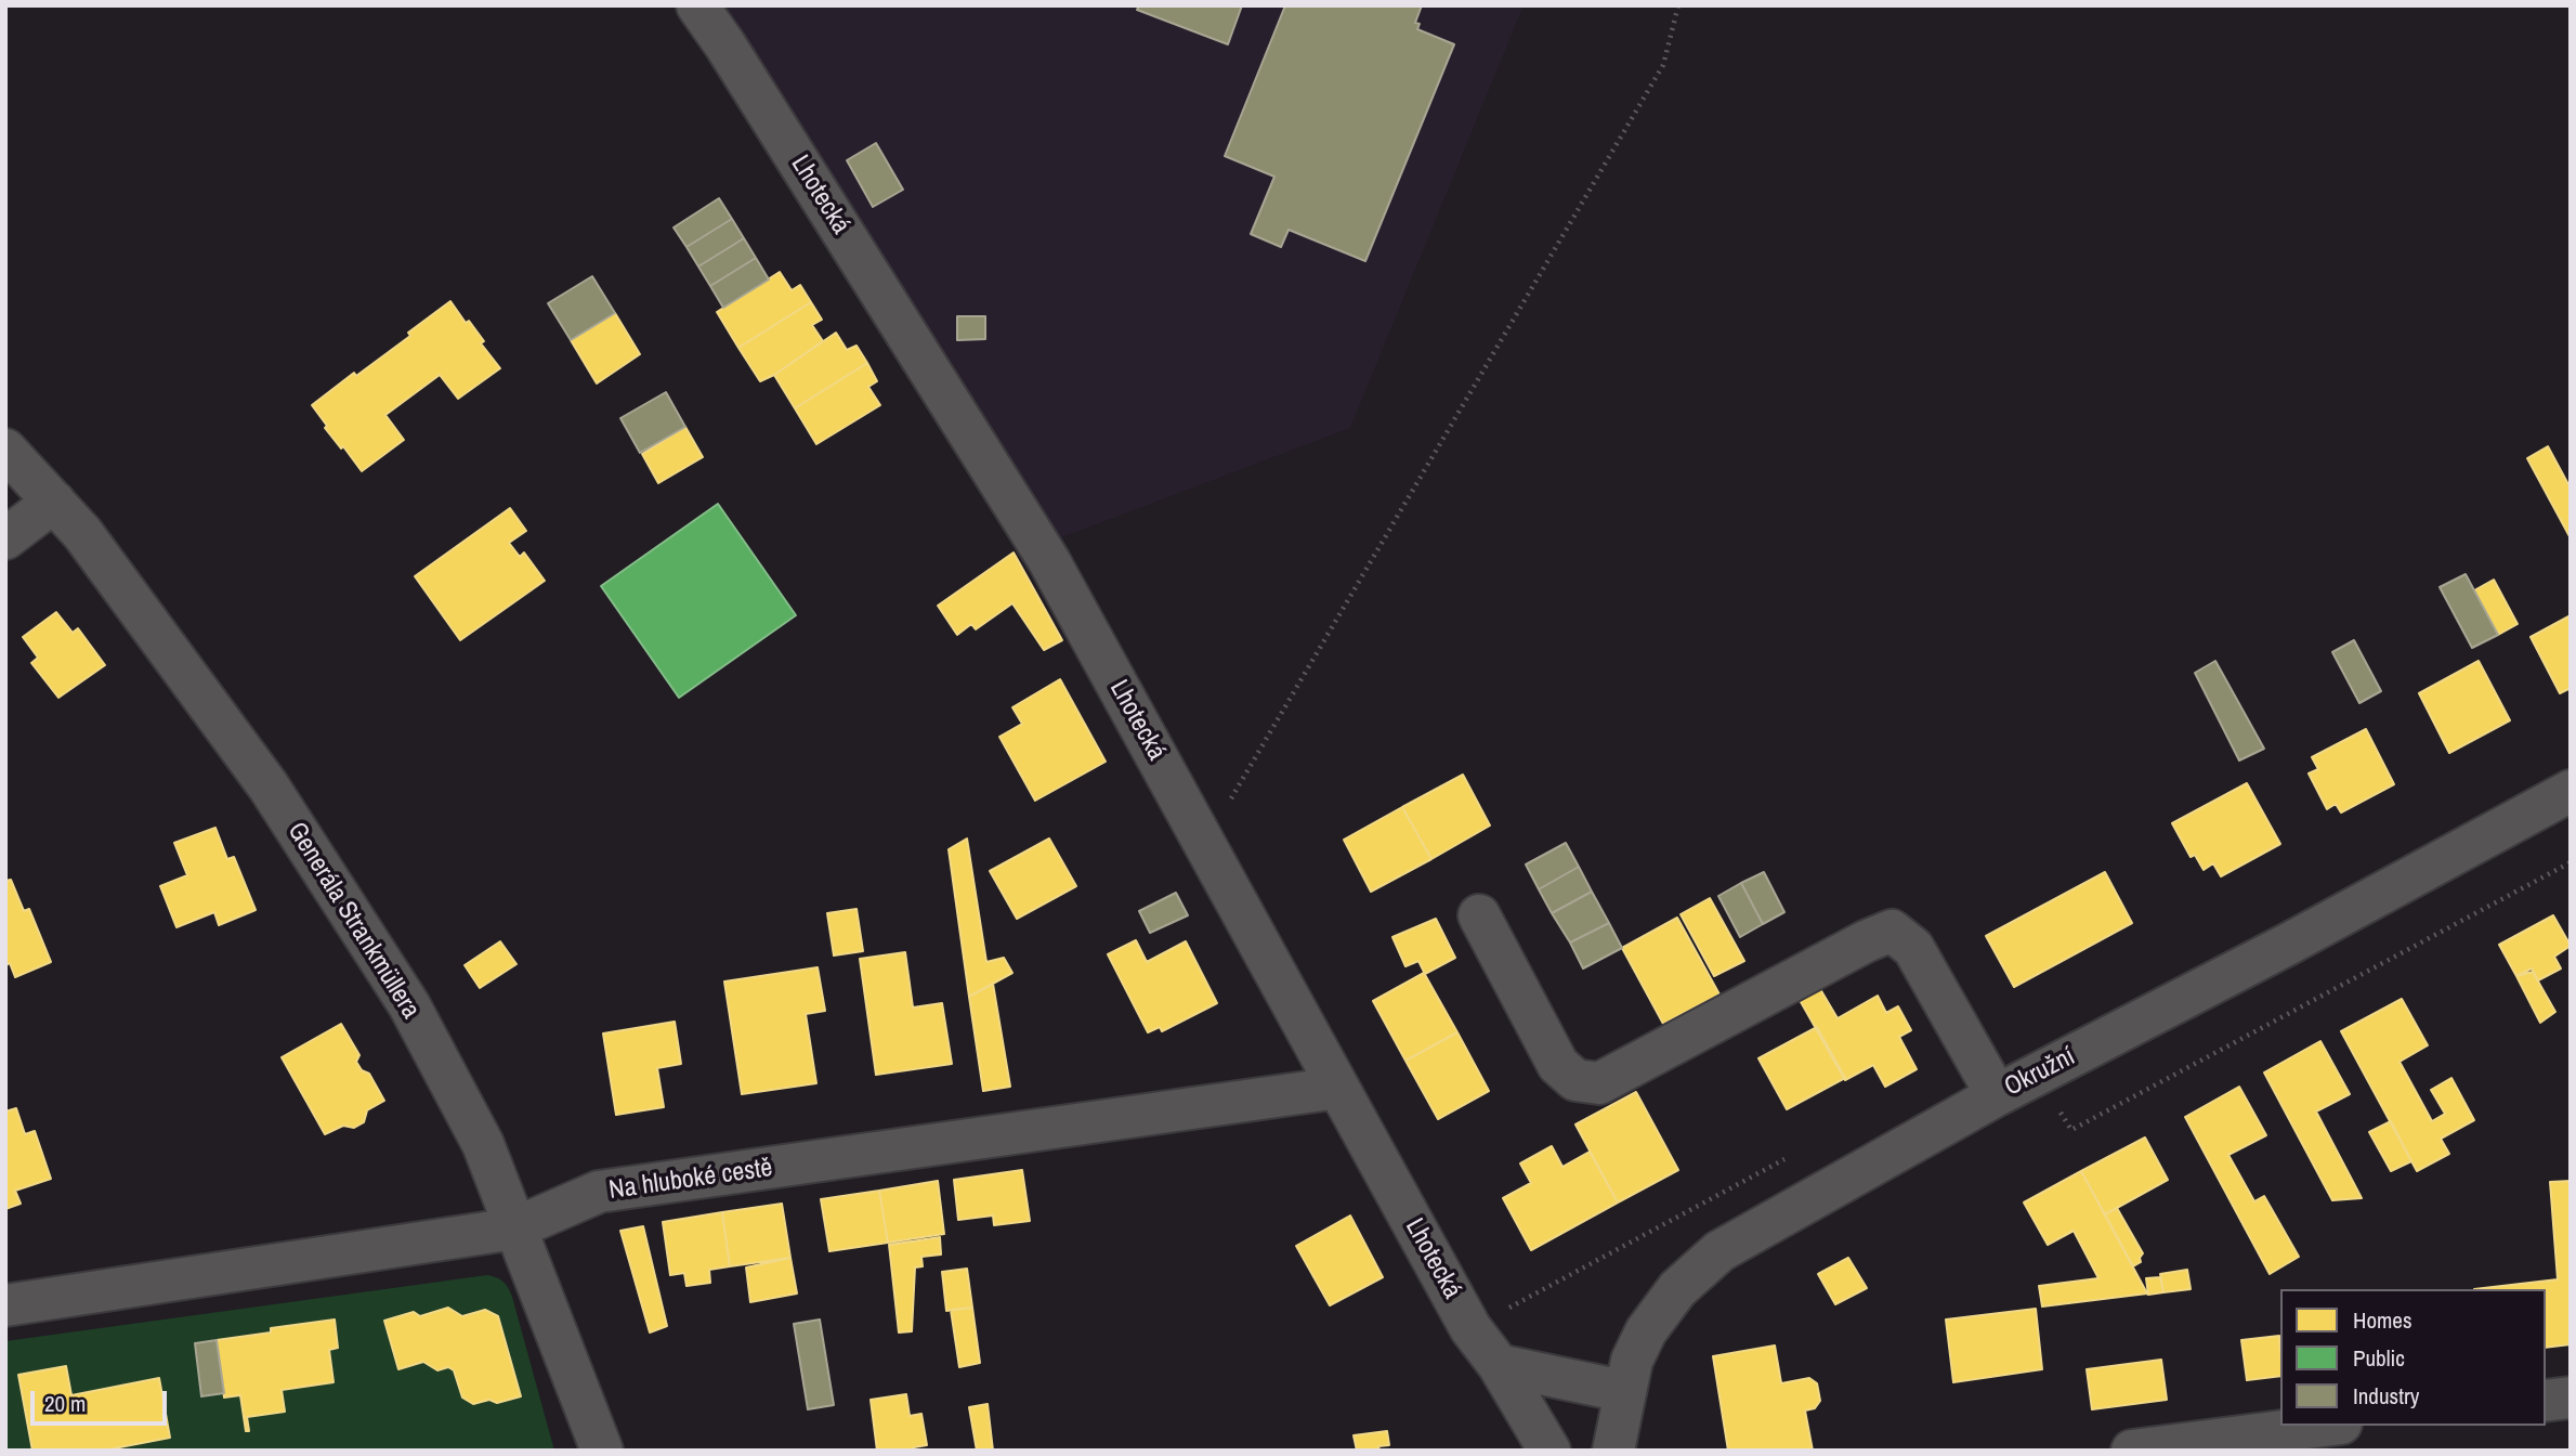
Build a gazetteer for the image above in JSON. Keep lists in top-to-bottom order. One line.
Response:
{"streets":{"street":["Lhotecká","Generála Strankmüllera","Okružní","Na hluboké cestě"]},"crossings":[["Lhotecká","Na hluboké cestě"],["Generála Strankmüllera","Na hluboké cestě"]],"legend":["Homes","Public","Industry"],"scale_bar":"20 m"}
